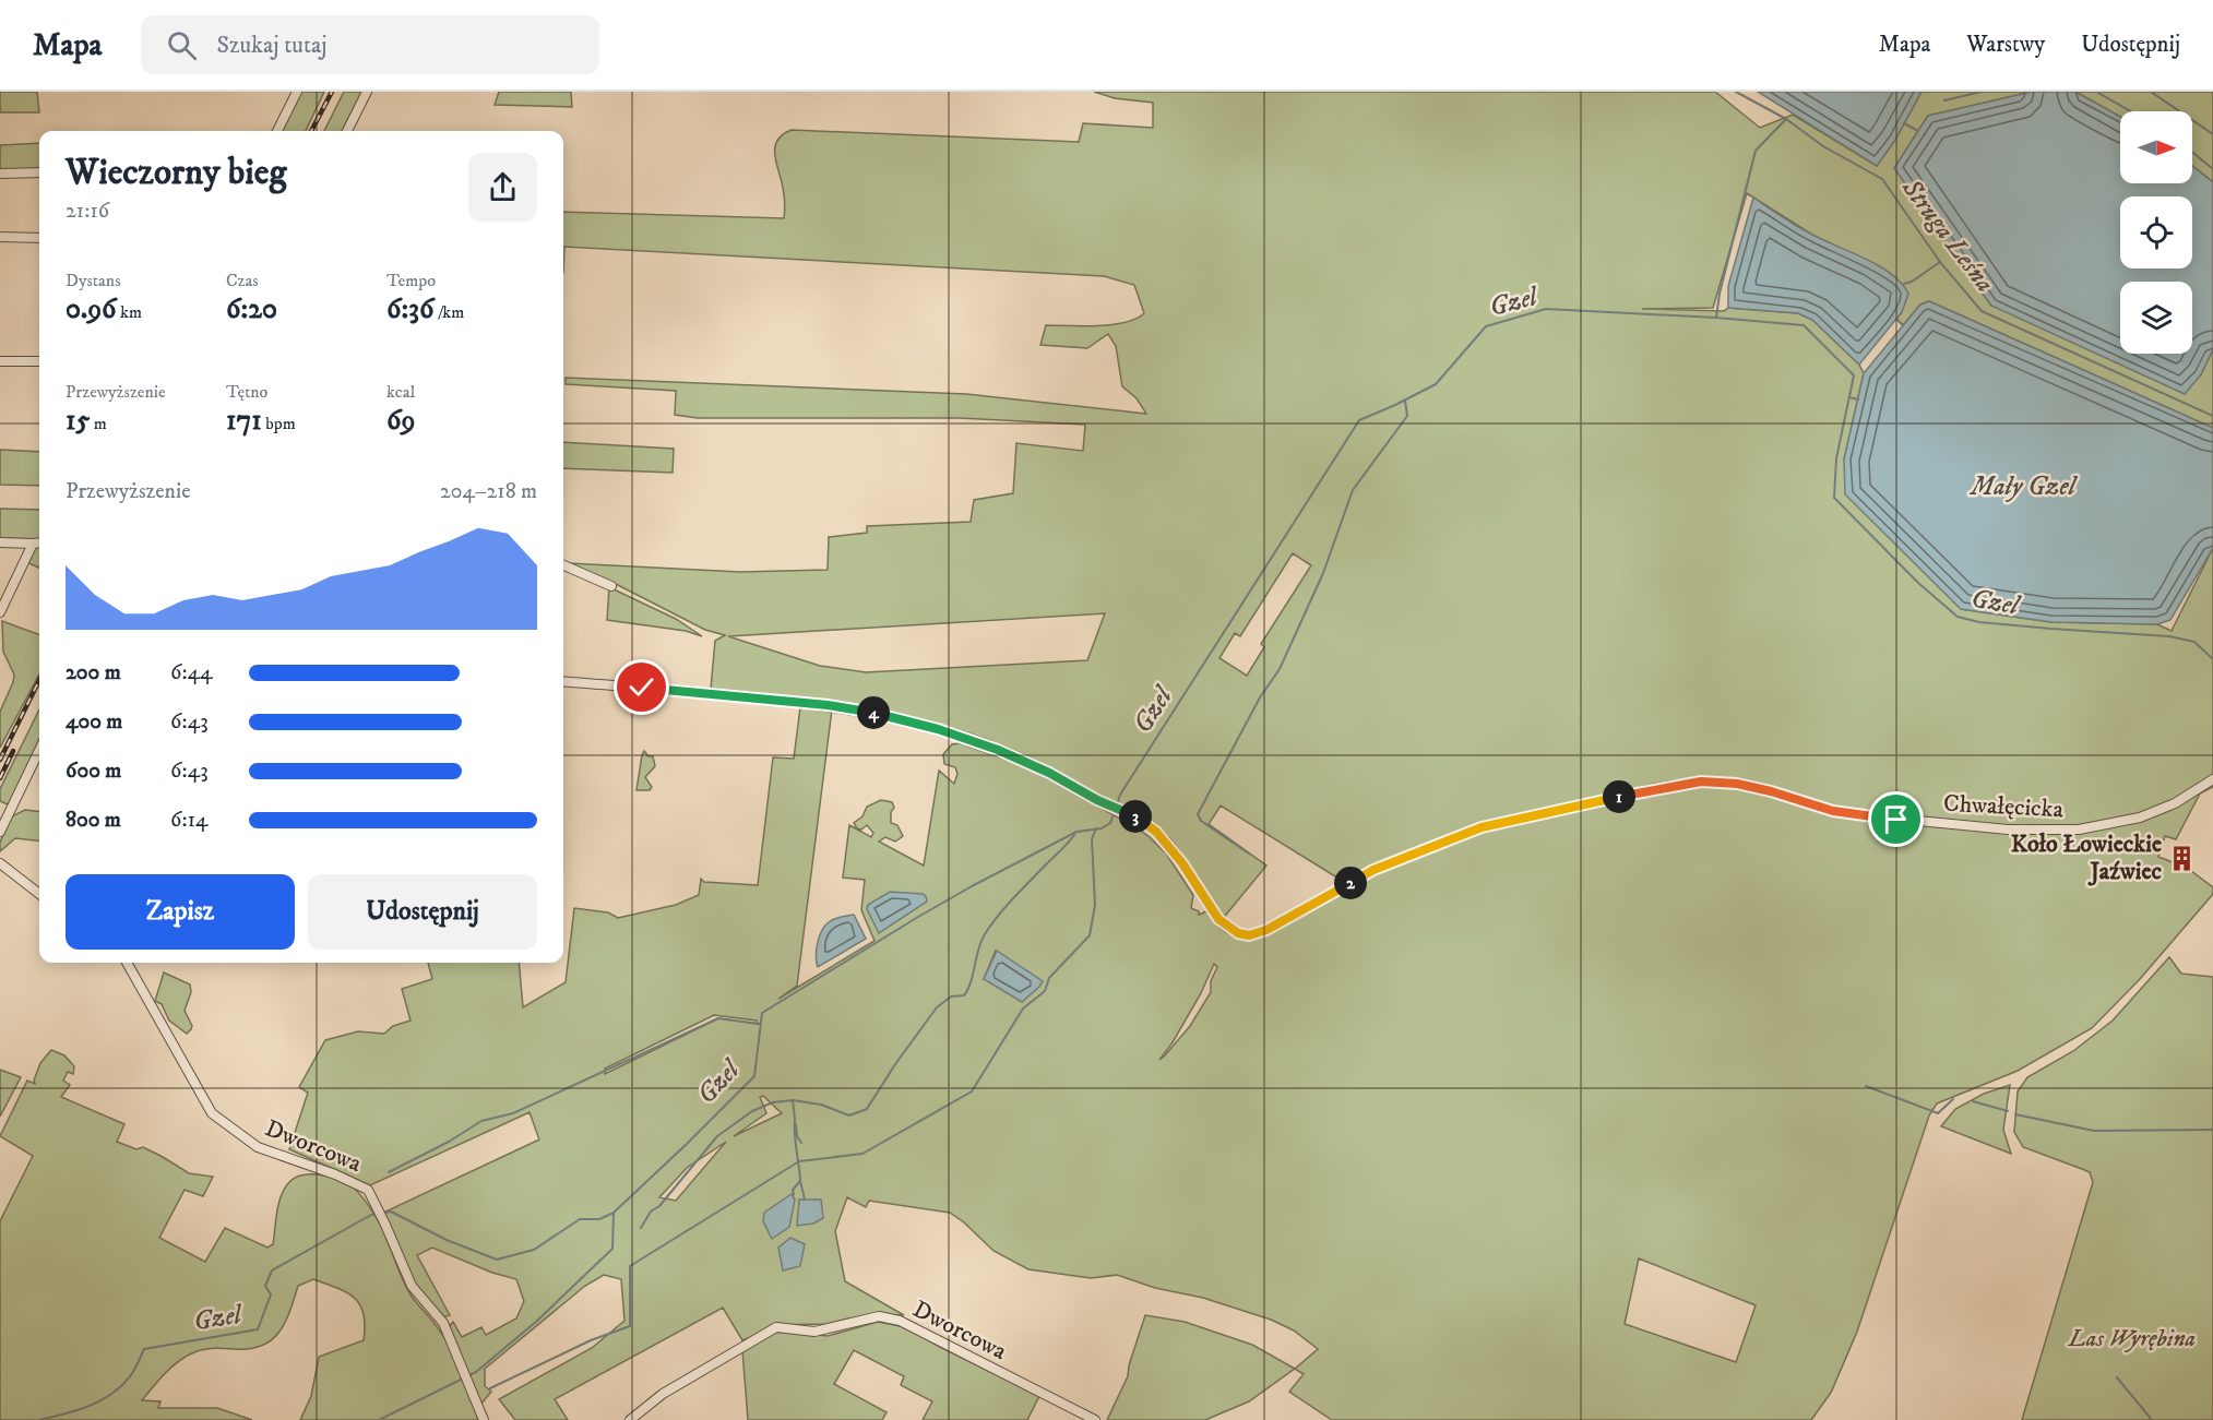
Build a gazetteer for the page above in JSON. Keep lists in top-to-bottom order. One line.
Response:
{"streets":{"street":["Chwałęcicka","Dworcowa"]},"water":["Struga Leśna","Gzel","Mały Gzel"],"parks":["Las Wyrębina"],"places":{"building":["Koło Łowieckie Jaźwiec"]},"north":"right","page":{"header":"Mapa","search":"Szukaj tutaj","nav":["Mapa","Warstwy","Udostępnij"],"heading":["Wieczorny bieg","21:16"],"stats":[["Dystans","0.96 km"],["Czas","6:20"],["Tempo","6:36 /km"],["Przewyższenie","15 m"],["Tętno","171 bpm"],["kcal","69"]],"chart":["Przewyższenie","204–218 m"],"list":[{"name":"200 m","note":"6:44"},{"name":"400 m","note":"6:43"},{"name":"600 m","note":"6:43"},{"name":"800 m","note":"6:14"}],"pins":["4","1","3","2"],"buttons":["Zapisz","Udostępnij"]}}
